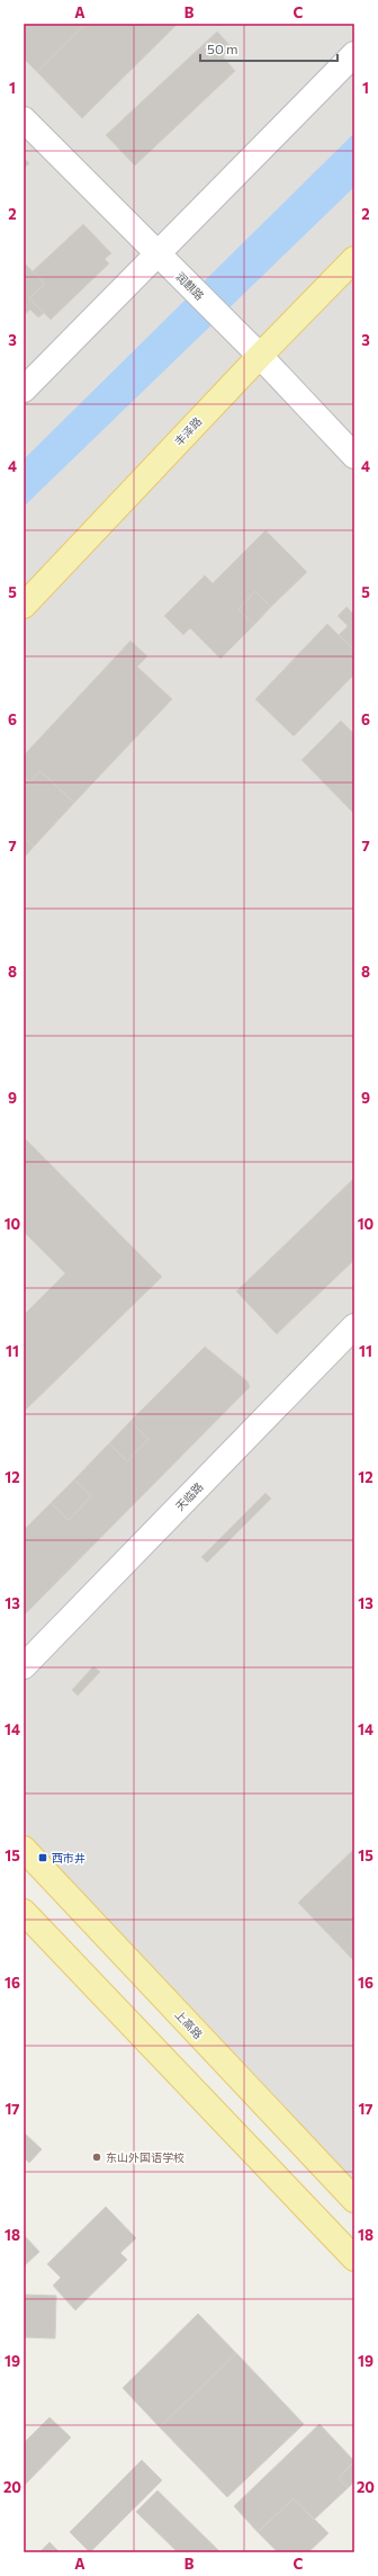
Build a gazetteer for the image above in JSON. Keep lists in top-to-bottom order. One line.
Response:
{"streets":{"main road":["丰泽路","上高路"],"street":["润麒路","天临路"]},"crossings":[["润麒路","丰泽路"]],"places":{"transit":["西市井"],"other":["东山外国语学校"]},"scale_bar":"50 m","grid":{"columns":["A","B","C"],"rows":["1","2","3","4","5","6","7","8","9","10","11","12","13","14","15","16","17","18","19","20"]}}
